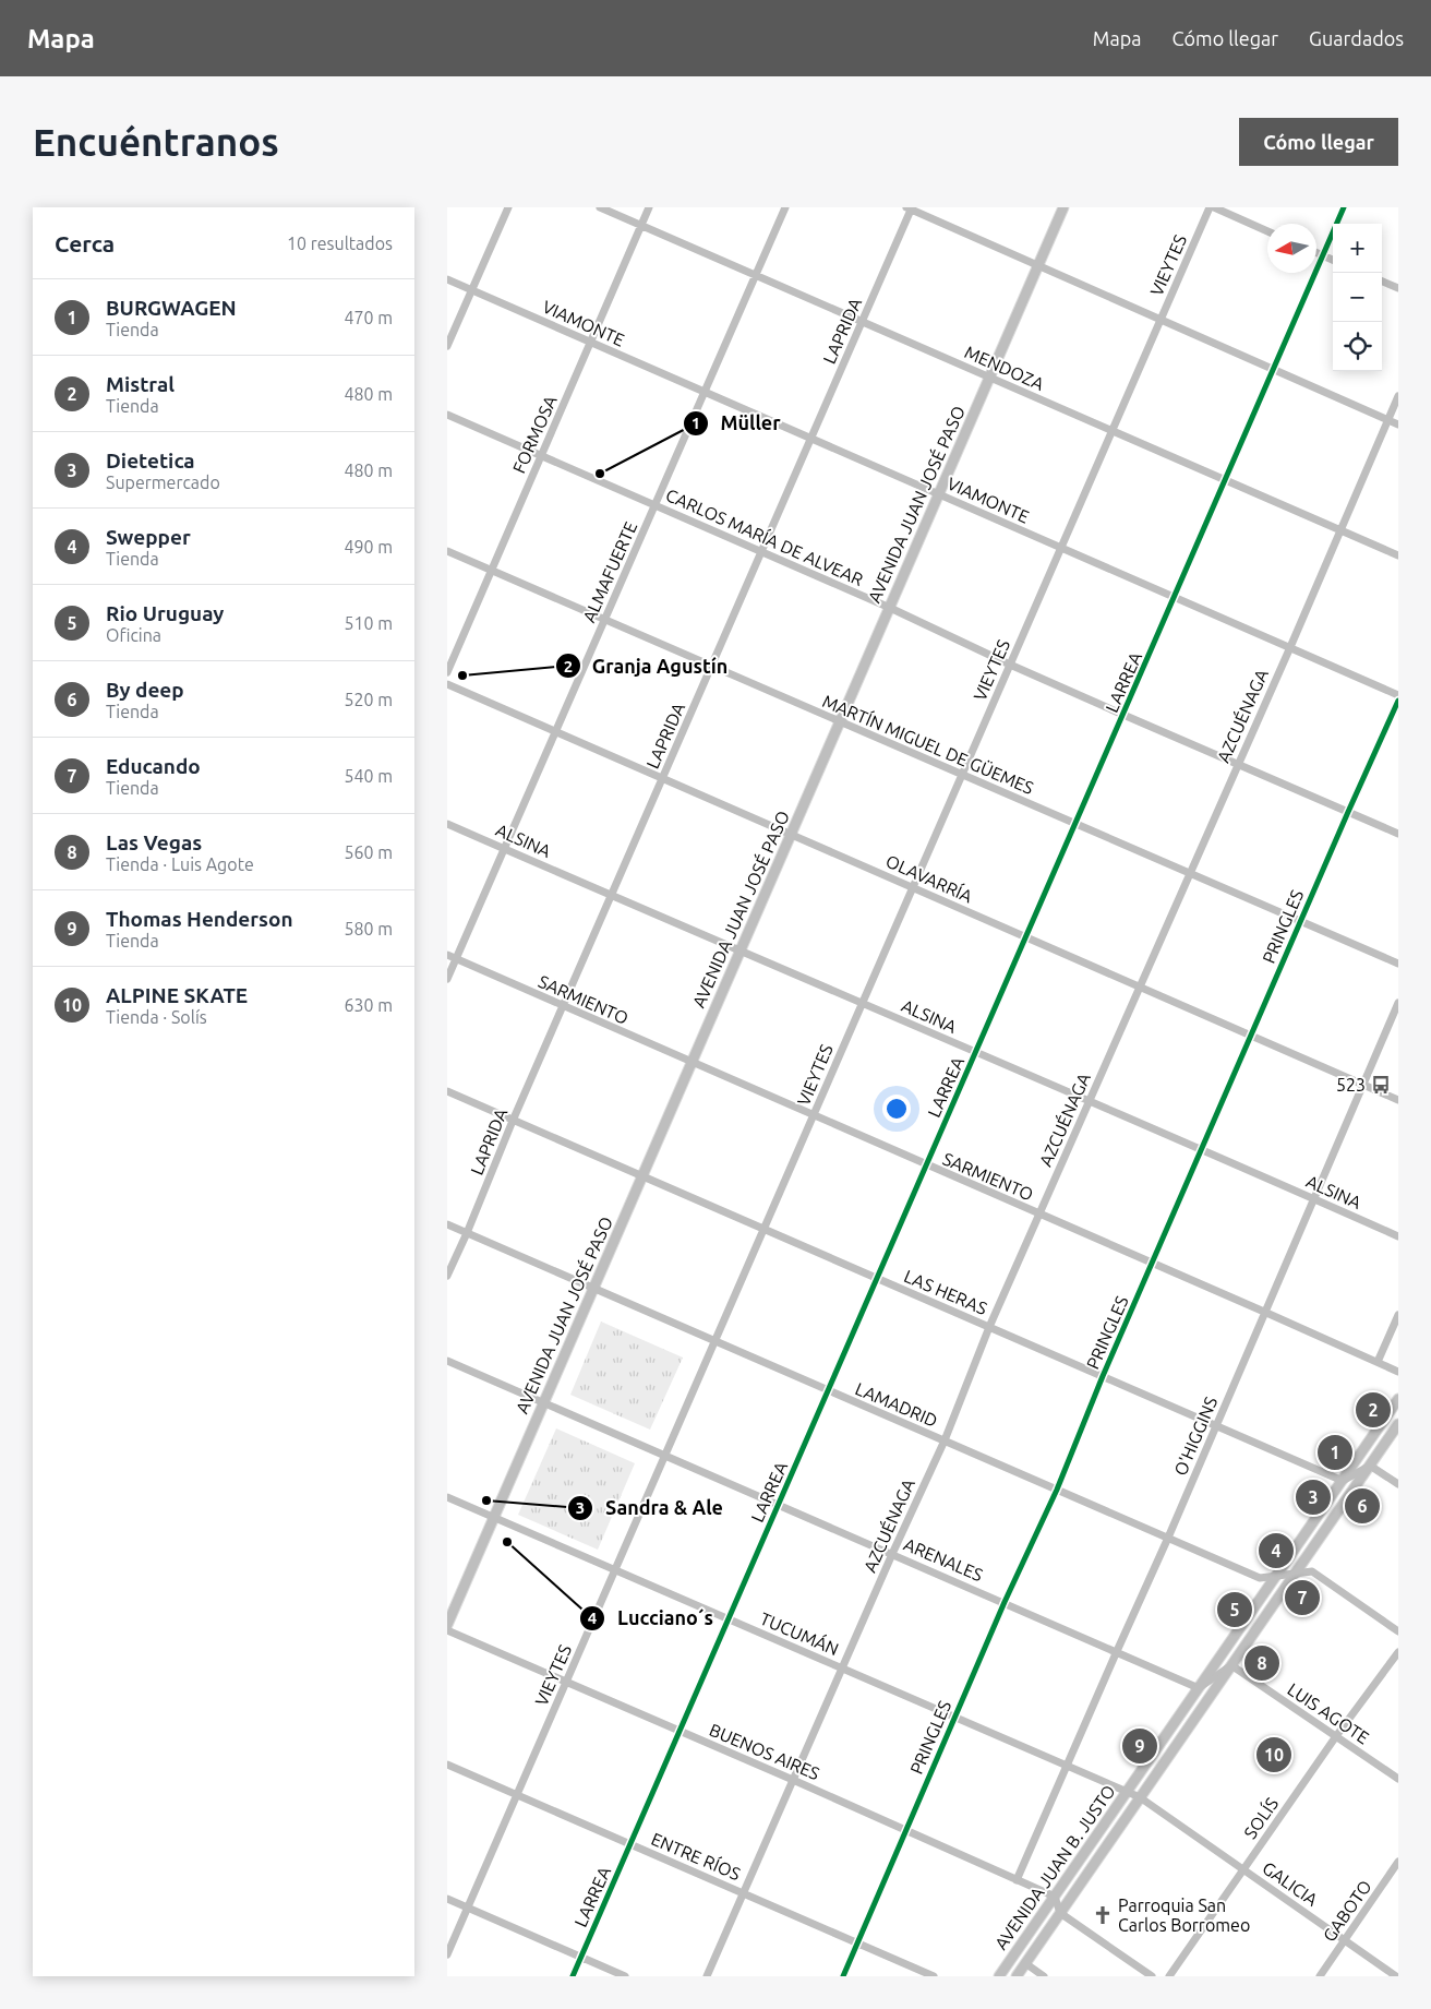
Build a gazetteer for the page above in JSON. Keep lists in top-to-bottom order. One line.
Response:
{"streets":{"main road":["AVENIDA JUAN JOSÉ PASO","AVENIDA JUAN B. JUSTO"],"street":["VIEYTES","VIAMONTE","LAPRIDA","MENDOZA","FORMOSA","CARLOS MARÍA DE ALVEAR","ALMAFUERTE","LARREA","AZCUÉNAGA","MARTÍN MIGUEL DE GÜEMES","ALSINA","OLAVARRÍA","PRINGLES","SARMIENTO","LAS HERAS","LAMADRID","O'HIGGINS","ARENALES","TUCUMÁN","LUIS AGOTE","BUENOS AIRES","SOLÍS","ENTRE RÍOS","GALICIA","GABOTO"]},"crossings":[["VIEYTES","VIAMONTE"],["VIEYTES","MENDOZA"],["VIEYTES","CARLOS MARÍA DE ALVEAR"],["VIEYTES","MARTÍN MIGUEL DE GÜEMES"],["VIEYTES","ALSINA"],["VIEYTES","OLAVARRÍA"],["VIEYTES","SARMIENTO"],["VIEYTES","LAS HERAS"],["VIEYTES","LAMADRID"],["VIEYTES","ARENALES"],["VIEYTES","TUCUMÁN"],["VIEYTES","BUENOS AIRES"],["VIEYTES","ENTRE RÍOS"],["VIAMONTE","LAPRIDA"],["VIAMONTE","FORMOSA"],["VIAMONTE","AVENIDA JUAN JOSÉ PASO"],["VIAMONTE","ALMAFUERTE"],["VIAMONTE","LARREA"],["VIAMONTE","AZCUÉNAGA"],["LAPRIDA","MENDOZA"],["LAPRIDA","CARLOS MARÍA DE ALVEAR"],["LAPRIDA","MARTÍN MIGUEL DE GÜEMES"],["LAPRIDA","ALSINA"],["LAPRIDA","OLAVARRÍA"],["LAPRIDA","SARMIENTO"],["LAPRIDA","LAS HERAS"],["LAPRIDA","LAMADRID"],["MENDOZA","FORMOSA"],["MENDOZA","AVENIDA JUAN JOSÉ PASO"],["MENDOZA","ALMAFUERTE"],["MENDOZA","LARREA"],["MENDOZA","AZCUÉNAGA"],["FORMOSA","CARLOS MARÍA DE ALVEAR"],["FORMOSA","MARTÍN MIGUEL DE GÜEMES"],["AVENIDA JUAN JOSÉ PASO","CARLOS MARÍA DE ALVEAR"],["AVENIDA JUAN JOSÉ PASO","MARTÍN MIGUEL DE GÜEMES"],["AVENIDA JUAN JOSÉ PASO","ALSINA"],["AVENIDA JUAN JOSÉ PASO","OLAVARRÍA"],["AVENIDA JUAN JOSÉ PASO","SARMIENTO"],["AVENIDA JUAN JOSÉ PASO","LAS HERAS"],["AVENIDA JUAN JOSÉ PASO","LAMADRID"],["AVENIDA JUAN JOSÉ PASO","ARENALES"],["AVENIDA JUAN JOSÉ PASO","TUCUMÁN"],["CARLOS MARÍA DE ALVEAR","ALMAFUERTE"],["CARLOS MARÍA DE ALVEAR","LARREA"],["CARLOS MARÍA DE ALVEAR","AZCUÉNAGA"],["CARLOS MARÍA DE ALVEAR","PRINGLES"],["ALMAFUERTE","MARTÍN MIGUEL DE GÜEMES"],["ALMAFUERTE","ALSINA"],["ALMAFUERTE","OLAVARRÍA"],["ALMAFUERTE","SARMIENTO"],["LARREA","MARTÍN MIGUEL DE GÜEMES"],["LARREA","ALSINA"],["LARREA","OLAVARRÍA"],["LARREA","SARMIENTO"],["LARREA","LAS HERAS"],["LARREA","LAMADRID"],["LARREA","ARENALES"],["LARREA","TUCUMÁN"],["LARREA","BUENOS AIRES"],["LARREA","ENTRE RÍOS"],["AZCUÉNAGA","MARTÍN MIGUEL DE GÜEMES"],["AZCUÉNAGA","ALSINA"],["AZCUÉNAGA","OLAVARRÍA"],["AZCUÉNAGA","SARMIENTO"],["AZCUÉNAGA","LAS HERAS"],["AZCUÉNAGA","LAMADRID"],["AZCUÉNAGA","ARENALES"],["AZCUÉNAGA","TUCUMÁN"],["AZCUÉNAGA","BUENOS AIRES"],["AZCUÉNAGA","ENTRE RÍOS"],["MARTÍN MIGUEL DE GÜEMES","PRINGLES"],["ALSINA","PRINGLES"],["ALSINA","O'HIGGINS"],["OLAVARRÍA","PRINGLES"],["OLAVARRÍA","O'HIGGINS"],["PRINGLES","SARMIENTO"],["PRINGLES","LAS HERAS"],["PRINGLES","LAMADRID"],["PRINGLES","ARENALES"],["PRINGLES","TUCUMÁN"],["PRINGLES","BUENOS AIRES"],["PRINGLES","ENTRE RÍOS"],["SARMIENTO","O'HIGGINS"],["LAS HERAS","O'HIGGINS"],["LAS HERAS","AVENIDA JUAN B. JUSTO"],["LAMADRID","O'HIGGINS"],["LAMADRID","AVENIDA JUAN B. JUSTO"],["O'HIGGINS","ARENALES"],["O'HIGGINS","TUCUMÁN"],["O'HIGGINS","BUENOS AIRES"],["ARENALES","AVENIDA JUAN B. JUSTO"],["TUCUMÁN","AVENIDA JUAN B. JUSTO"],["TUCUMÁN","GALICIA"],["LUIS AGOTE","SOLÍS"],["LUIS AGOTE","AVENIDA JUAN B. JUSTO"],["BUENOS AIRES","AVENIDA JUAN B. JUSTO"],["SOLÍS","GALICIA"],["AVENIDA JUAN B. JUSTO","GALICIA"],["GALICIA","GABOTO"]],"places":{"other":["Müller","Granja Agustín","Sandra & Ale","Lucciano´s"],"bus stop":["523"],"church":["Parroquia San Carlos Borromeo"]},"north":"left","page":{"header":"Mapa","nav":["Mapa","Cómo llegar","Guardados"],"buttons":"Cómo llegar","title":"Encuéntranos","heading":["Cerca","10 resultados"],"map_buttons":["+","−"],"list":[{"mark":"1","name":"BURGWAGEN","note":"Tienda","value":"470 m"},{"mark":"2","name":"Mistral","note":"Tienda","value":"480 m"},{"mark":"3","name":"Dietetica","note":"Supermercado","value":"480 m"},{"mark":"4","name":"Swepper","note":"Tienda","value":"490 m"},{"mark":"5","name":"Rio Uruguay","note":"Oficina","value":"510 m"},{"mark":"6","name":"By deep","note":"Tienda","value":"520 m"},{"mark":"7","name":"Educando","note":"Tienda","value":"540 m"},{"mark":"8","name":"Las Vegas","note":"Tienda · Luis Agote","value":"560 m"},{"mark":"9","name":"Thomas Henderson","note":"Tienda","value":"580 m"},{"mark":"10","name":"ALPINE SKATE","note":"Tienda · Solís","value":"630 m"}],"pins":["2","1","3","6","4","7","5","8","9","10"]}}
